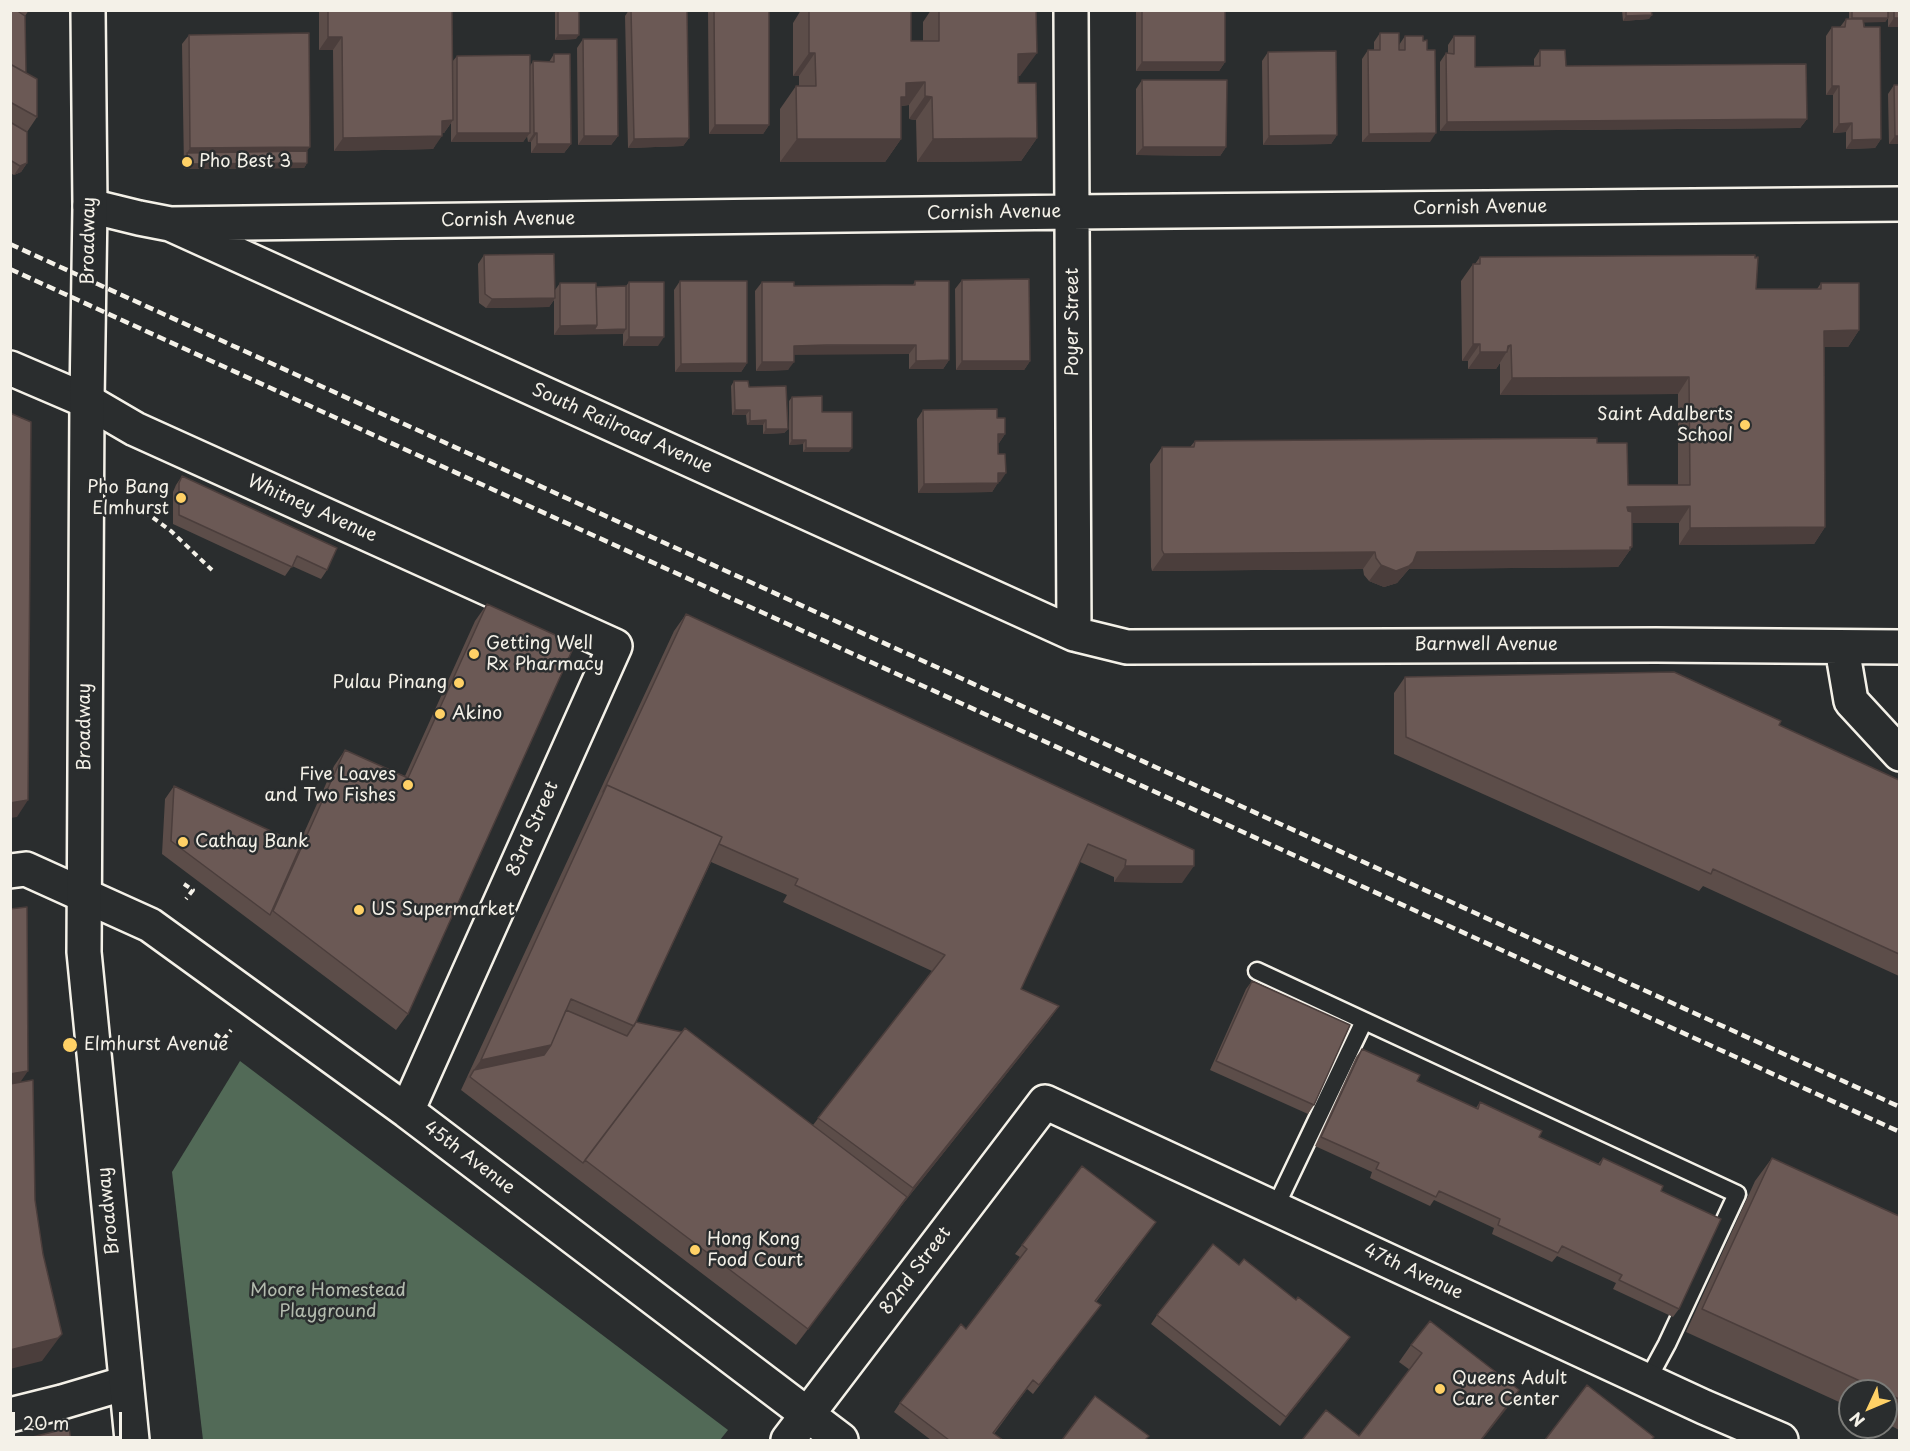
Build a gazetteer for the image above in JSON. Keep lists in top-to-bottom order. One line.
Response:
{"streets":{"street":["Cornish Avenue","Broadway","Poyer Street","South Railroad Avenue","Whitney Avenue","Barnwell Avenue","83rd Street","45th Avenue","82nd Street","47th Avenue"]},"crossings":[["Cornish Avenue","Broadway"],["Cornish Avenue","Poyer Street"],["Cornish Avenue","South Railroad Avenue"],["Broadway","Whitney Avenue"],["Broadway","45th Avenue"],["Poyer Street","South Railroad Avenue"],["Poyer Street","Barnwell Avenue"],["South Railroad Avenue","Barnwell Avenue"],["Whitney Avenue","83rd Street"],["83rd Street","45th Avenue"],["45th Avenue","82nd Street"],["82nd Street","47th Avenue"]],"parks":["Moore Homestead Playground"],"places":["Pho Best 3","Saint Adalberts School","Pho Bang Elmhurst","Getting Well Rx Pharmacy","Pulau Pinang","Akino","Five Loaves and Two Fishes","Cathay Bank","US Supermarket","Elmhurst Avenue","Hong Kong Food Court","Queens Adult Care Center"],"scale_bar":"20 m","north":"bottom left"}
